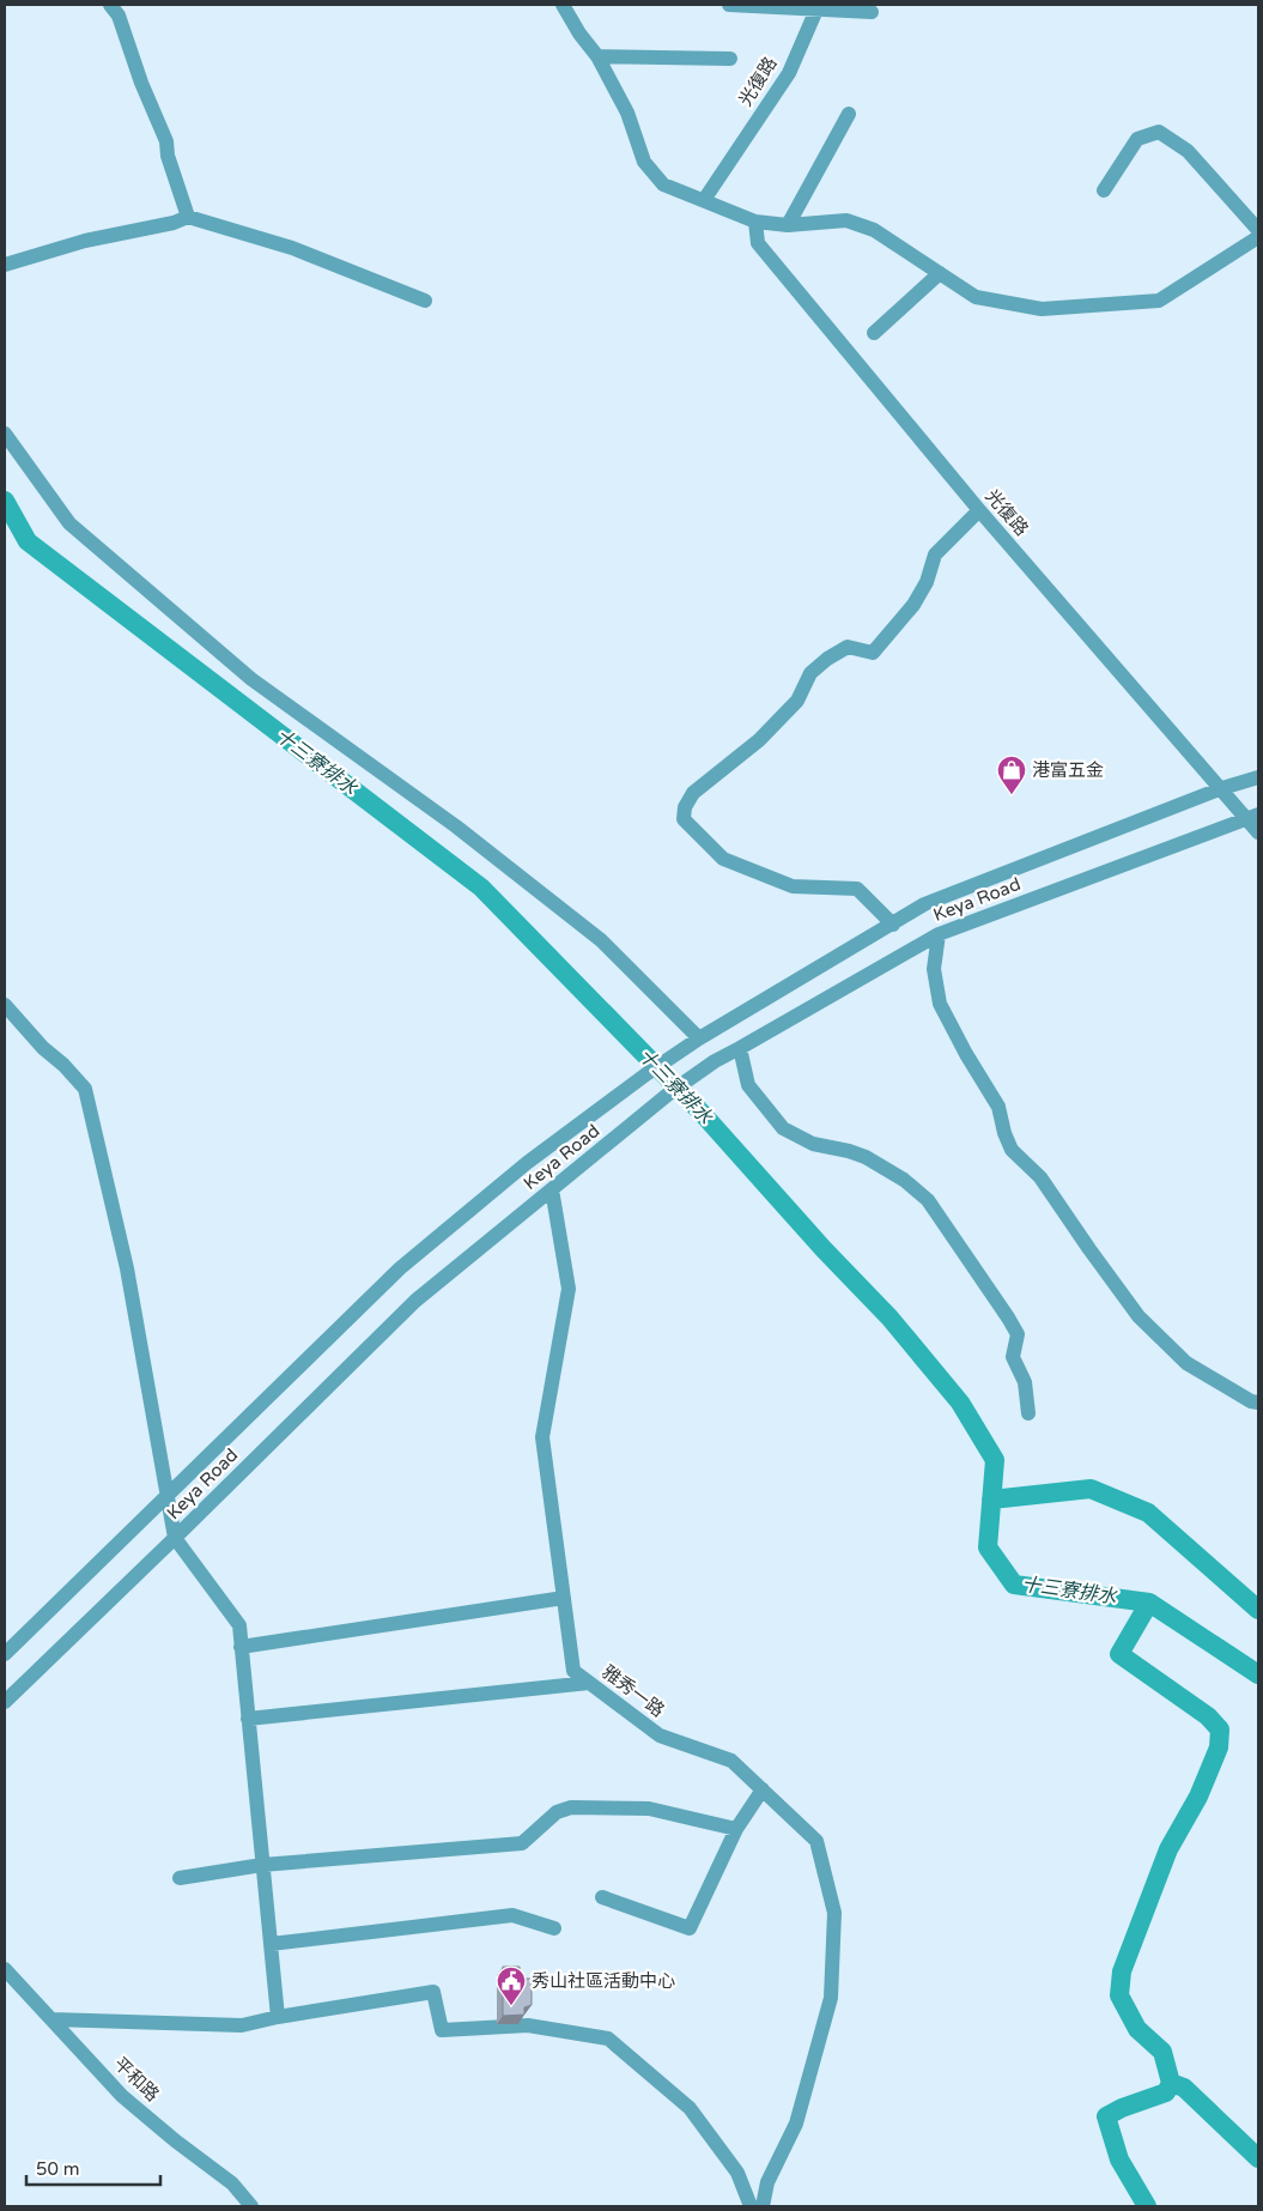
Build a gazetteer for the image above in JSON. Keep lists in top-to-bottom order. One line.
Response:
{"streets":{"street":["光復路","Keya Road","雅秀一路","平和路"]},"crossings":[["光復路","Keya Road"],["Keya Road","雅秀一路"]],"water":["十三寮排水"],"places":{"shop":["港富五金"],"public building":["秀山社區活動中心"]},"scale_bar":"50 m"}
